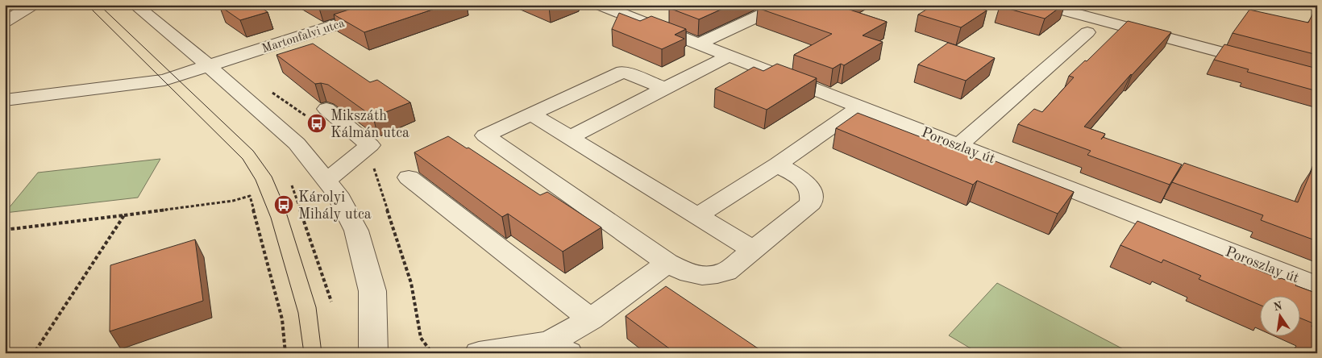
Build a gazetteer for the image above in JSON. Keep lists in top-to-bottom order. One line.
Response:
{"streets":{"street":["Martonfalvi utca","Poroszlay út"]},"places":{"bus stop":["Mikszáth Kálmán utca","Károlyi Mihály utca"]},"north":"top"}
